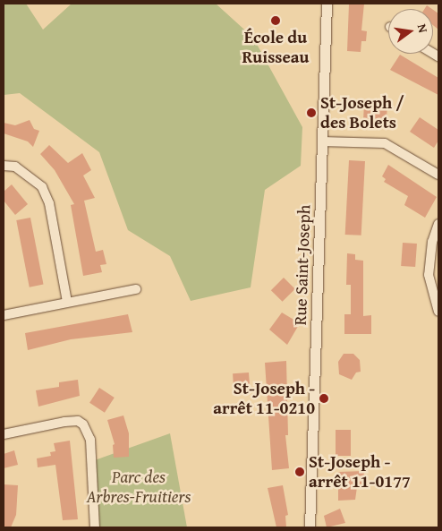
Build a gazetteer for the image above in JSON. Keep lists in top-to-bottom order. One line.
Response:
{"streets":{"street":["Rue Saint-Joseph"]},"parks":["Parc des Arbres-Fruitiers"],"places":["École du Ruisseau","St-Joseph / des Bolets","St-Joseph - arrêt 11-0210","St-Joseph - arrêt 11-0177"],"north":"right"}
